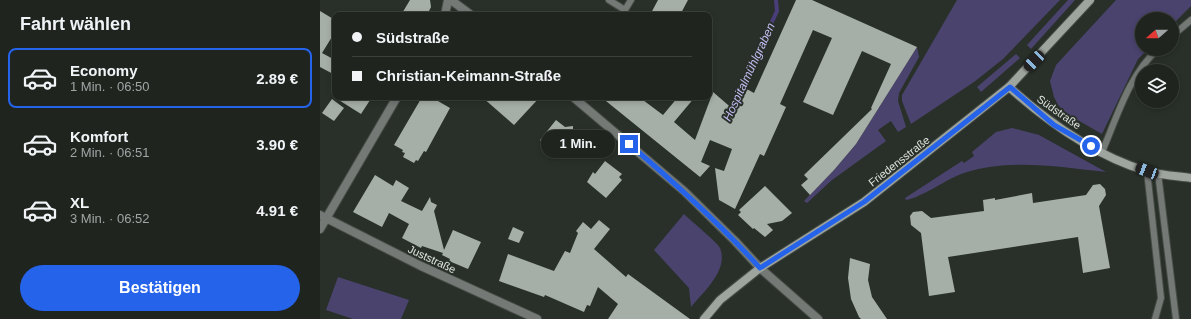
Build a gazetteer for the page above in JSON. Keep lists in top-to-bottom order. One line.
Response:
{"streets":{"main road":["Südstraße","Friedensstraße"],"street":["Juststraße"]},"crossings":[["Südstraße","Friedensstraße"]],"water":["Hospitalmühlgraben"],"north":"left","page":{"heading":"Fahrt wählen","banner":["Südstraße","Christian-Keimann-Straße"],"list":[{"name":"Economy","note":"1 Min. · 06:50","value":"2.89 €"},{"name":"Komfort","note":"2 Min. · 06:51","value":"3.90 €"},{"name":"XL","note":"3 Min. · 06:52","value":"4.91 €"}],"bubble":"1 Min.","buttons":"Bestätigen"}}
